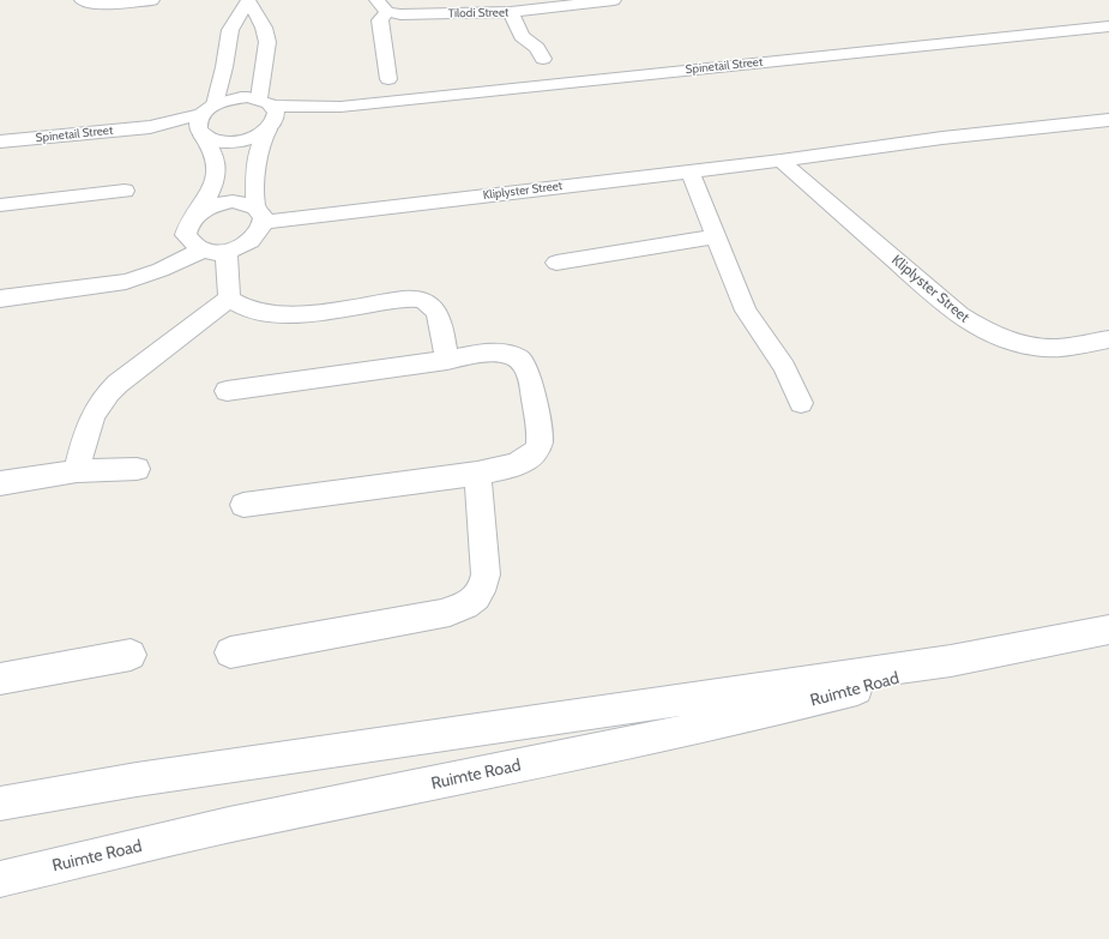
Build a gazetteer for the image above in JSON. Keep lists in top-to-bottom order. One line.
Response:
{"streets":{"street":["Tilodi Street","Spinetail Street","Kliplyster Street","Ruimte Road"]}}
